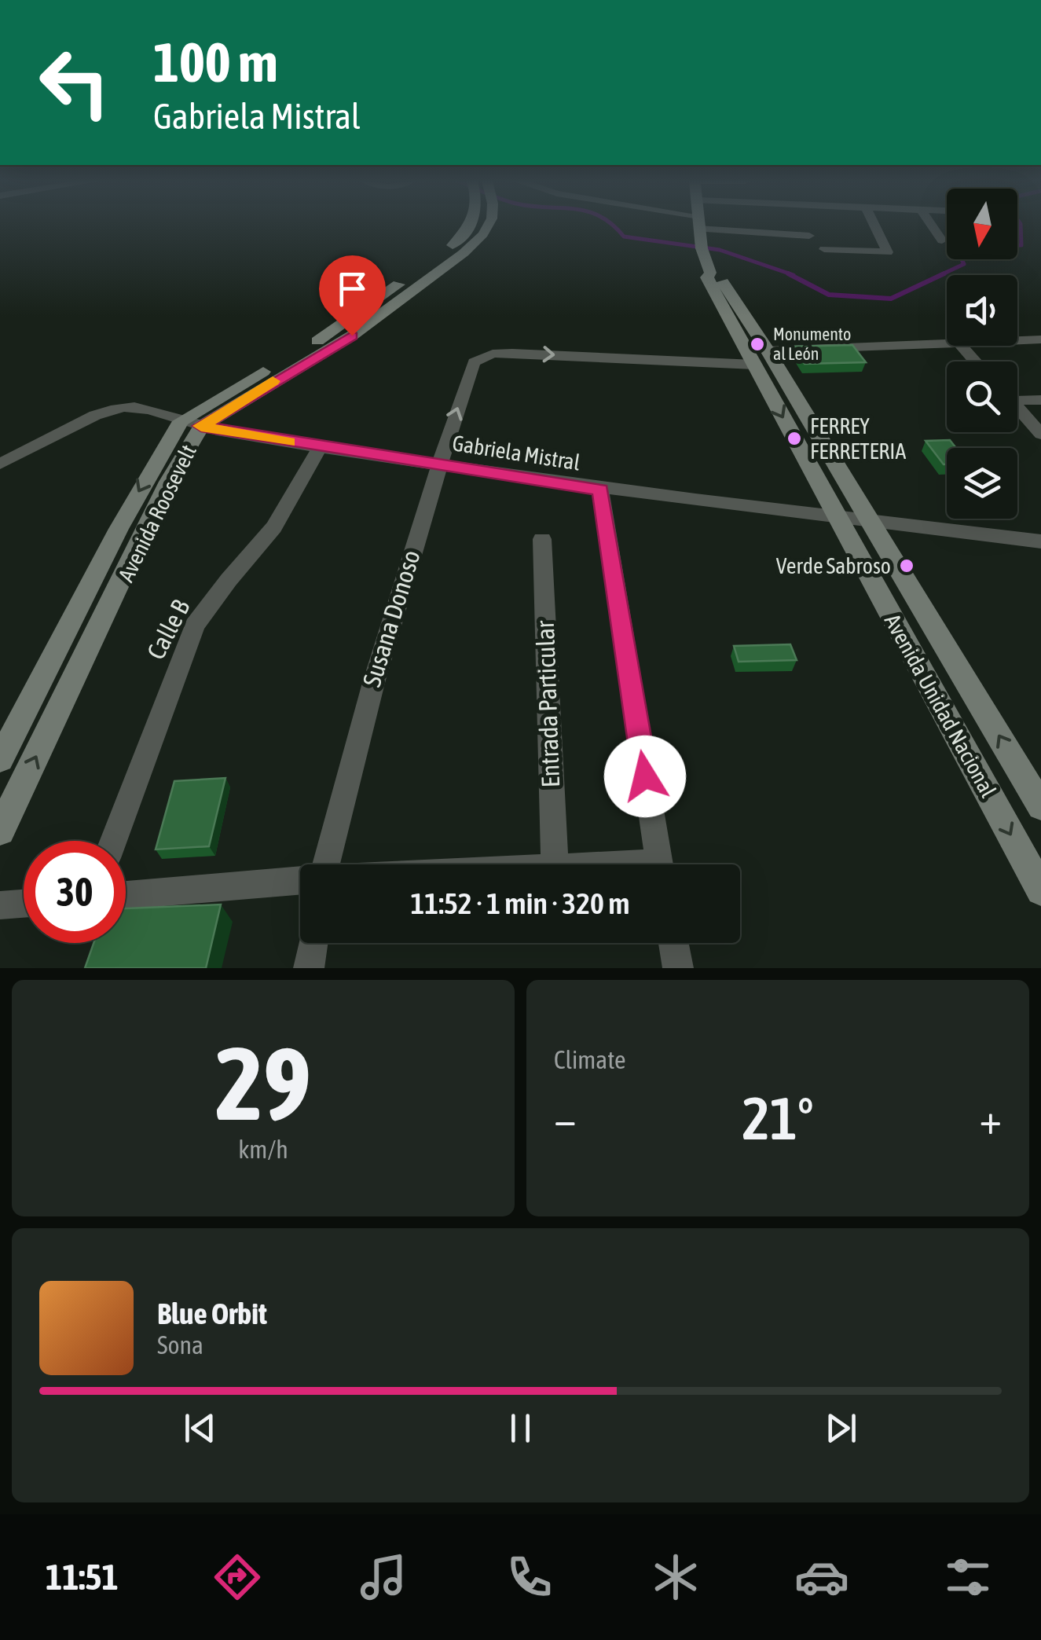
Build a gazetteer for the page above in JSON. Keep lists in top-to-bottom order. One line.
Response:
{"streets":{"street":["Gabriela Mistral","Avenida Roosevelt","Susana Donoso","Calle B","Entrada Particular","Avenida Unidad Nacional"]},"crossings":[["Gabriela Mistral","Avenida Roosevelt"],["Gabriela Mistral","Susana Donoso"],["Gabriela Mistral","Calle B"],["Gabriela Mistral","Avenida Unidad Nacional"],["Susana Donoso","Avenida Unidad Nacional"]],"one_way":["Susana Donoso"],"places":["Monumento al León","FERREY FERRETERIA","Verde Sabroso"],"north":"bottom","page":{"turn":["100 m","Gabriela Mistral"],"limit":"30","trip":"11:52 · 1 min · 320 m","tile":[["29","km/h"],"Climate"],"heat":["−","21°","+"],"song":["Blue Orbit","Sona"],"tabs":"11:51"}}
